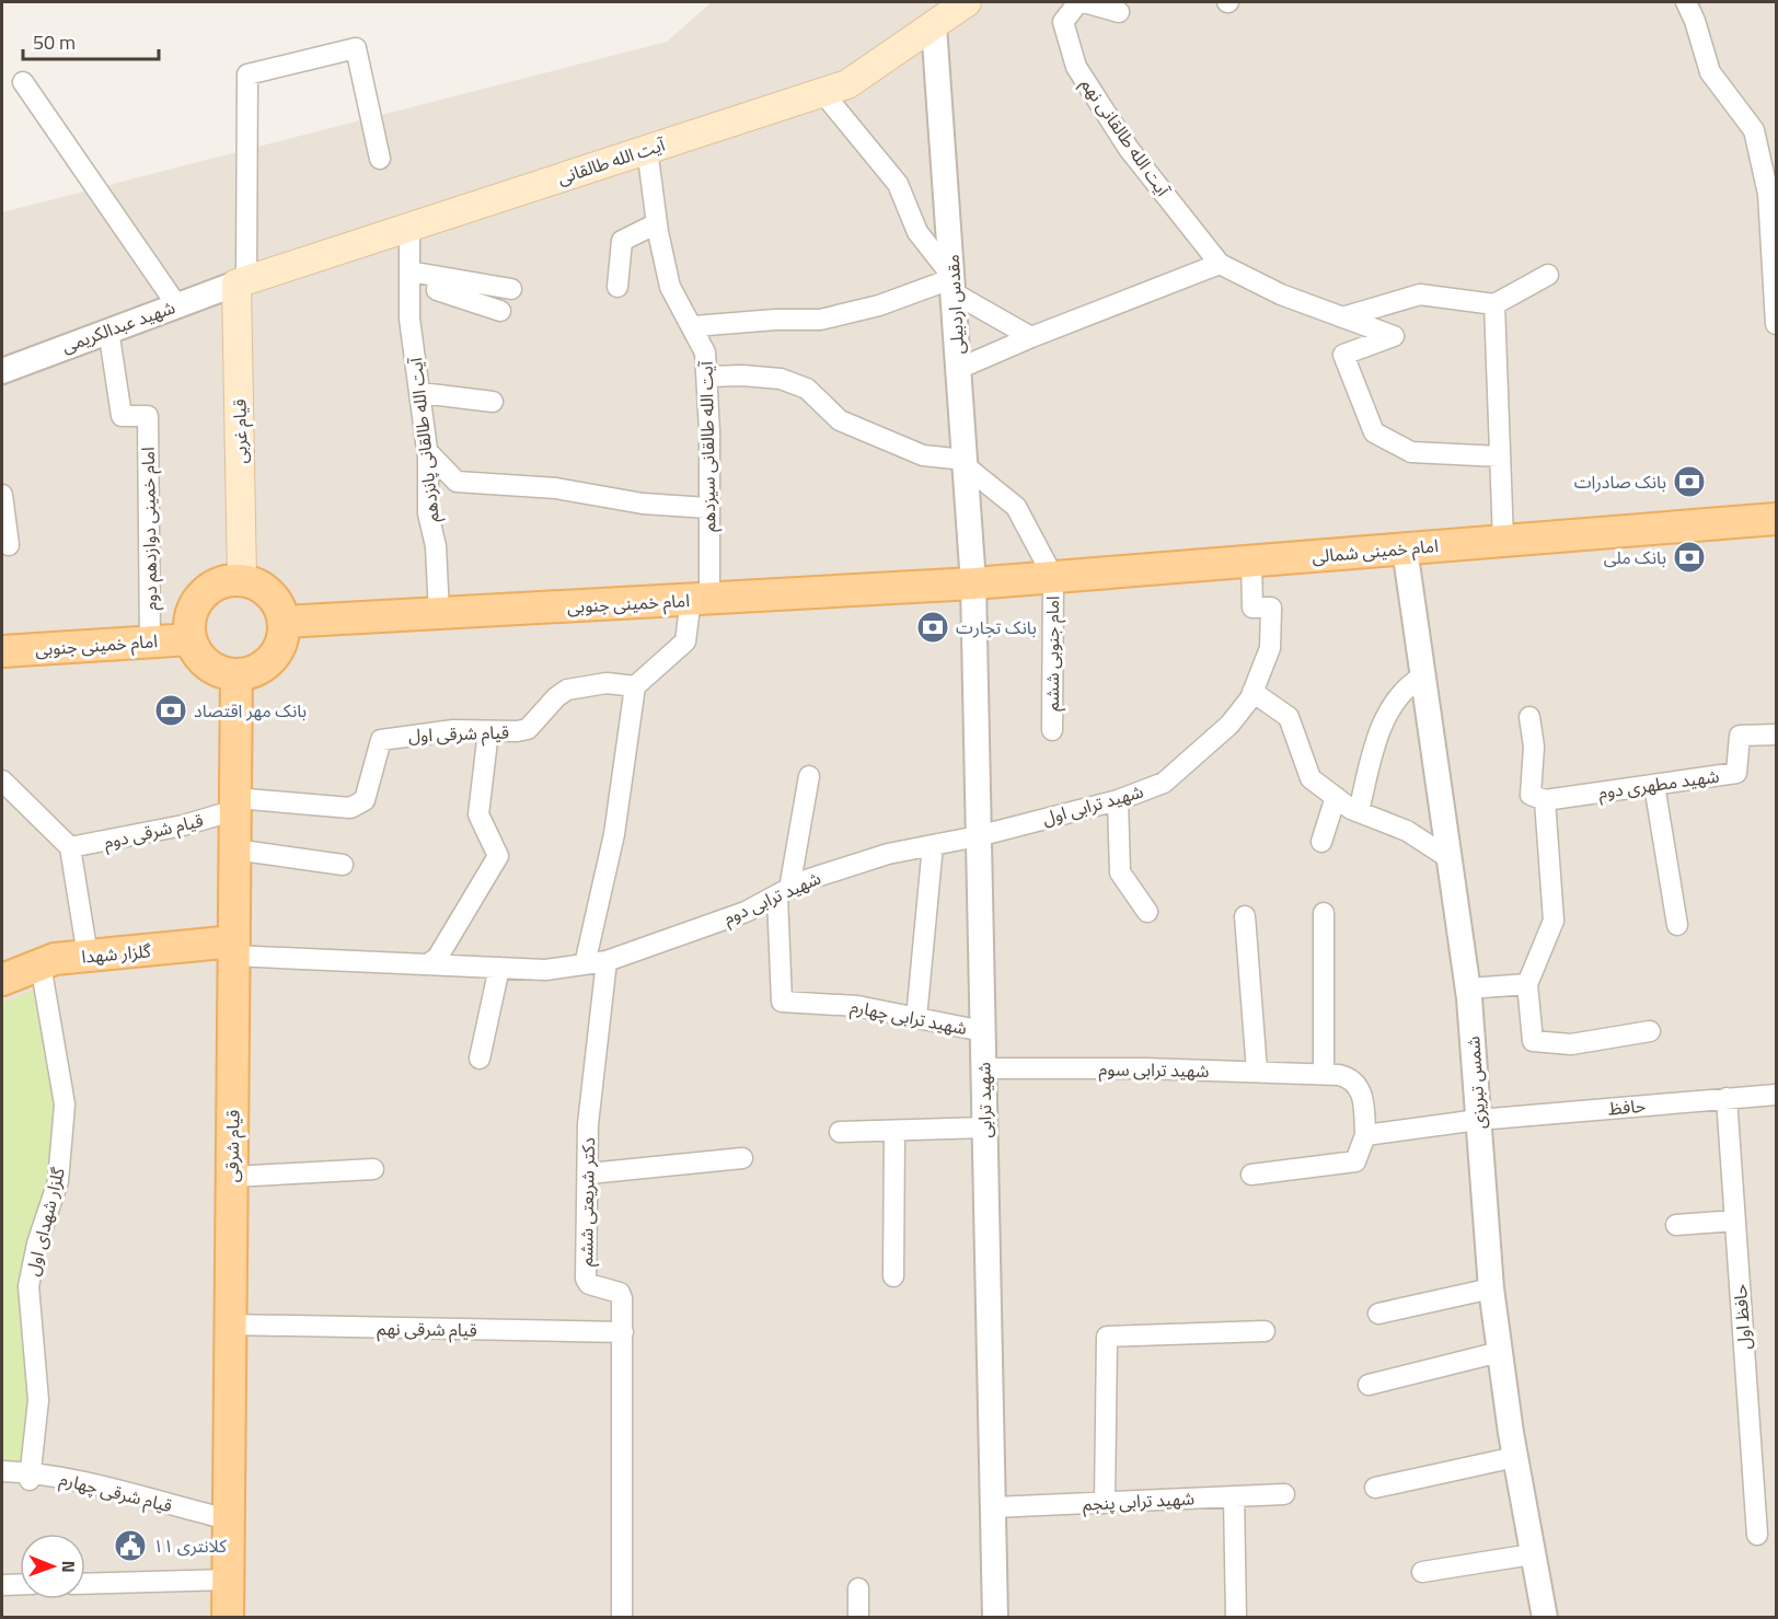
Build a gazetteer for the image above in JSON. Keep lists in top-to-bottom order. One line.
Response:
{"streets":{"main road":["آیت الله طالقانی","قیام غربی","امام خمینی شمالی","امام خمینی جنوبی","گلزار شهدا","قیام شرقی"],"street":["آیت الله طالقانی نهم","مقدس اردبیلی","شهید عبدالکریمی","آیت الله طالقانی پانزدهم","آیت الله طالقانی سیزدهم","امام خمینی دوازدهم دوم","امام جنوبی ششم","قیام شرقی اول","شهید مطهری دوم","شهید ترابی اول","قیام شرقی دوم","شهید ترابی دوم","شهید ترابی چهارم","شهید ترابی سوم","شمس تبریزی","شهید ترابی","حافظ","دکتر شریعتی ششم","گلزار شهدای اول","حافظ اول","قیام شرقی نهم","قیام شرقی چهارم","شهید ترابی پنجم"]},"crossings":[["آیت الله طالقانی","مقدس اردبیلی"],["آیت الله طالقانی","شهید عبدالکریمی"],["آیت الله طالقانی","قیام غربی"],["آیت الله طالقانی","آیت الله طالقانی پانزدهم"],["آیت الله طالقانی","آیت الله طالقانی سیزدهم"],["مقدس اردبیلی","امام خمینی شمالی"],["مقدس اردبیلی","امام خمینی جنوبی"],["مقدس اردبیلی","شهید ترابی"],["شهید عبدالکریمی","قیام غربی"],["شهید عبدالکریمی","امام خمینی دوازدهم دوم"],["قیام غربی","امام خمینی جنوبی"],["قیام غربی","قیام شرقی"],["آیت الله طالقانی پانزدهم","امام خمینی جنوبی"],["آیت الله طالقانی سیزدهم","امام خمینی جنوبی"],["آیت الله طالقانی سیزدهم","قیام شرقی اول"],["امام خمینی دوازدهم دوم","امام خمینی جنوبی"],["امام خمینی شمالی","امام خمینی جنوبی"],["امام خمینی شمالی","امام جنوبی ششم"],["امام خمینی شمالی","شهید ترابی اول"],["امام خمینی شمالی","شمس تبریزی"],["امام خمینی شمالی","شهید ترابی"],["امام خمینی جنوبی","شهید ترابی"],["امام خمینی جنوبی","قیام شرقی"],["قیام شرقی اول","قیام شرقی دوم"],["قیام شرقی اول","قیام شرقی"],["شهید ترابی اول","شهید ترابی دوم"],["شهید ترابی اول","شهید ترابی"],["قیام شرقی دوم","قیام شرقی"],["شهید ترابی دوم","گلزار شهدا"],["شهید ترابی دوم","شهید ترابی چهارم"],["شهید ترابی دوم","شهید ترابی"],["شهید ترابی دوم","قیام شرقی"],["شهید ترابی دوم","دکتر شریعتی ششم"],["گلزار شهدا","قیام شرقی"],["گلزار شهدا","گلزار شهدای اول"],["شهید ترابی چهارم","شهید ترابی"],["شهید ترابی سوم","شهید ترابی"],["شهید ترابی سوم","حافظ"],["شمس تبریزی","حافظ"],["شهید ترابی","شهید ترابی پنجم"],["حافظ","حافظ اول"],["قیام شرقی","قیام شرقی نهم"],["قیام شرقی","قیام شرقی چهارم"],["دکتر شریعتی ششم","قیام شرقی نهم"],["گلزار شهدای اول","قیام شرقی چهارم"]],"places":{"bank":["بانک صادرات","بانک ملی","بانک تجارت","بانک مهر اقتصاد"],"public building":["کلانتری ۱۱"]},"scale_bar":"50 m","north":"right"}
